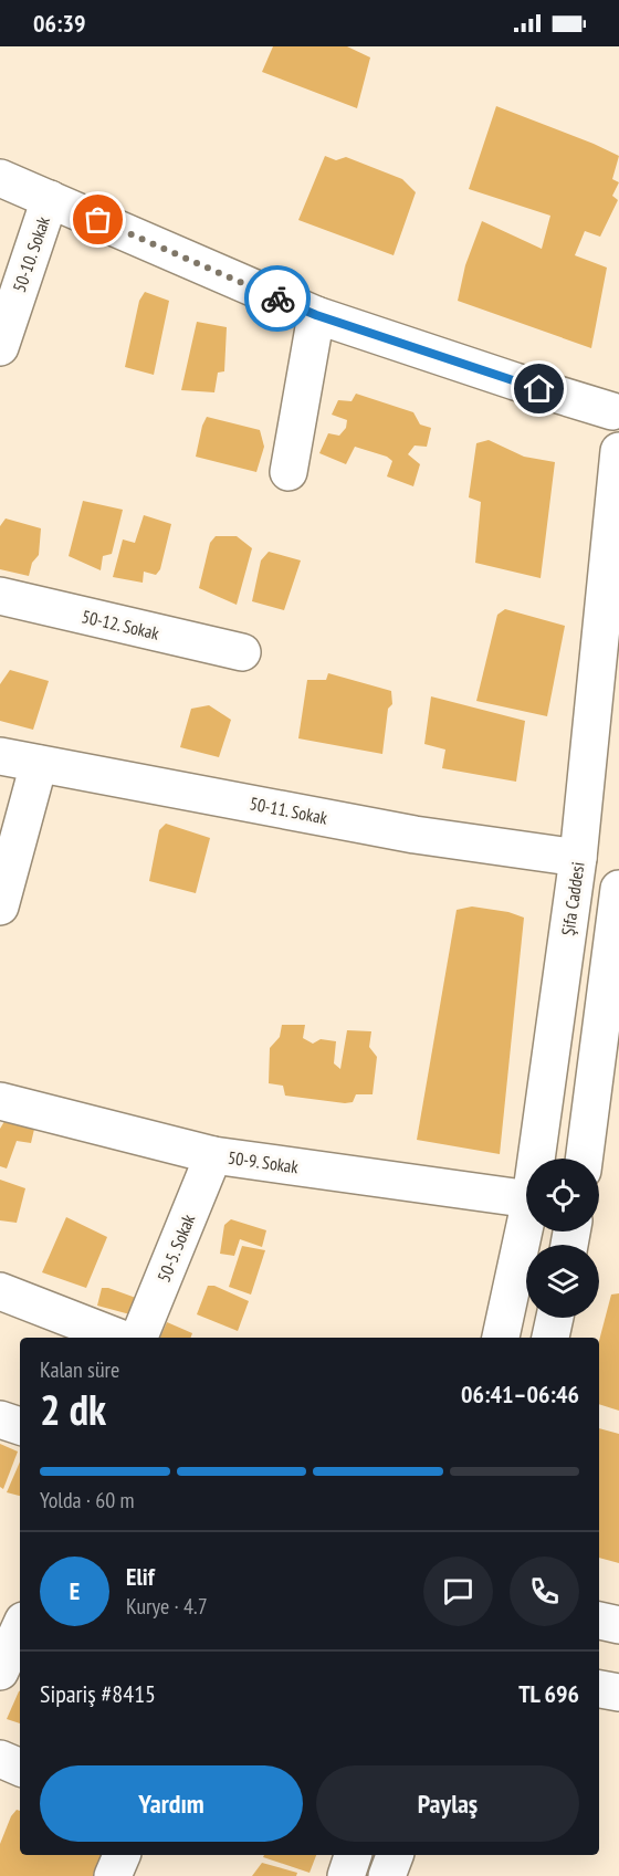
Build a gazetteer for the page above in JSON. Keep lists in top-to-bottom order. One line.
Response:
{"streets":{"street":["50-10. Sokak","50-12. Sokak","50-11. Sokak","Şifa Caddesi","50-9. Sokak","50-5. Sokak"]},"crossings":[["50-11. Sokak","Şifa Caddesi"],["50-9. Sokak","50-5. Sokak"]],"page":{"status":"06:39","heading":["2 dk","Kalan süre","06:41–06:46"],"panel":["Elif","Kurye · 4.7","Sipariş #8415","TL 696"],"bar":"Yolda · 60 m","round":"E","buttons":["Yardım","Paylaş"]}}
